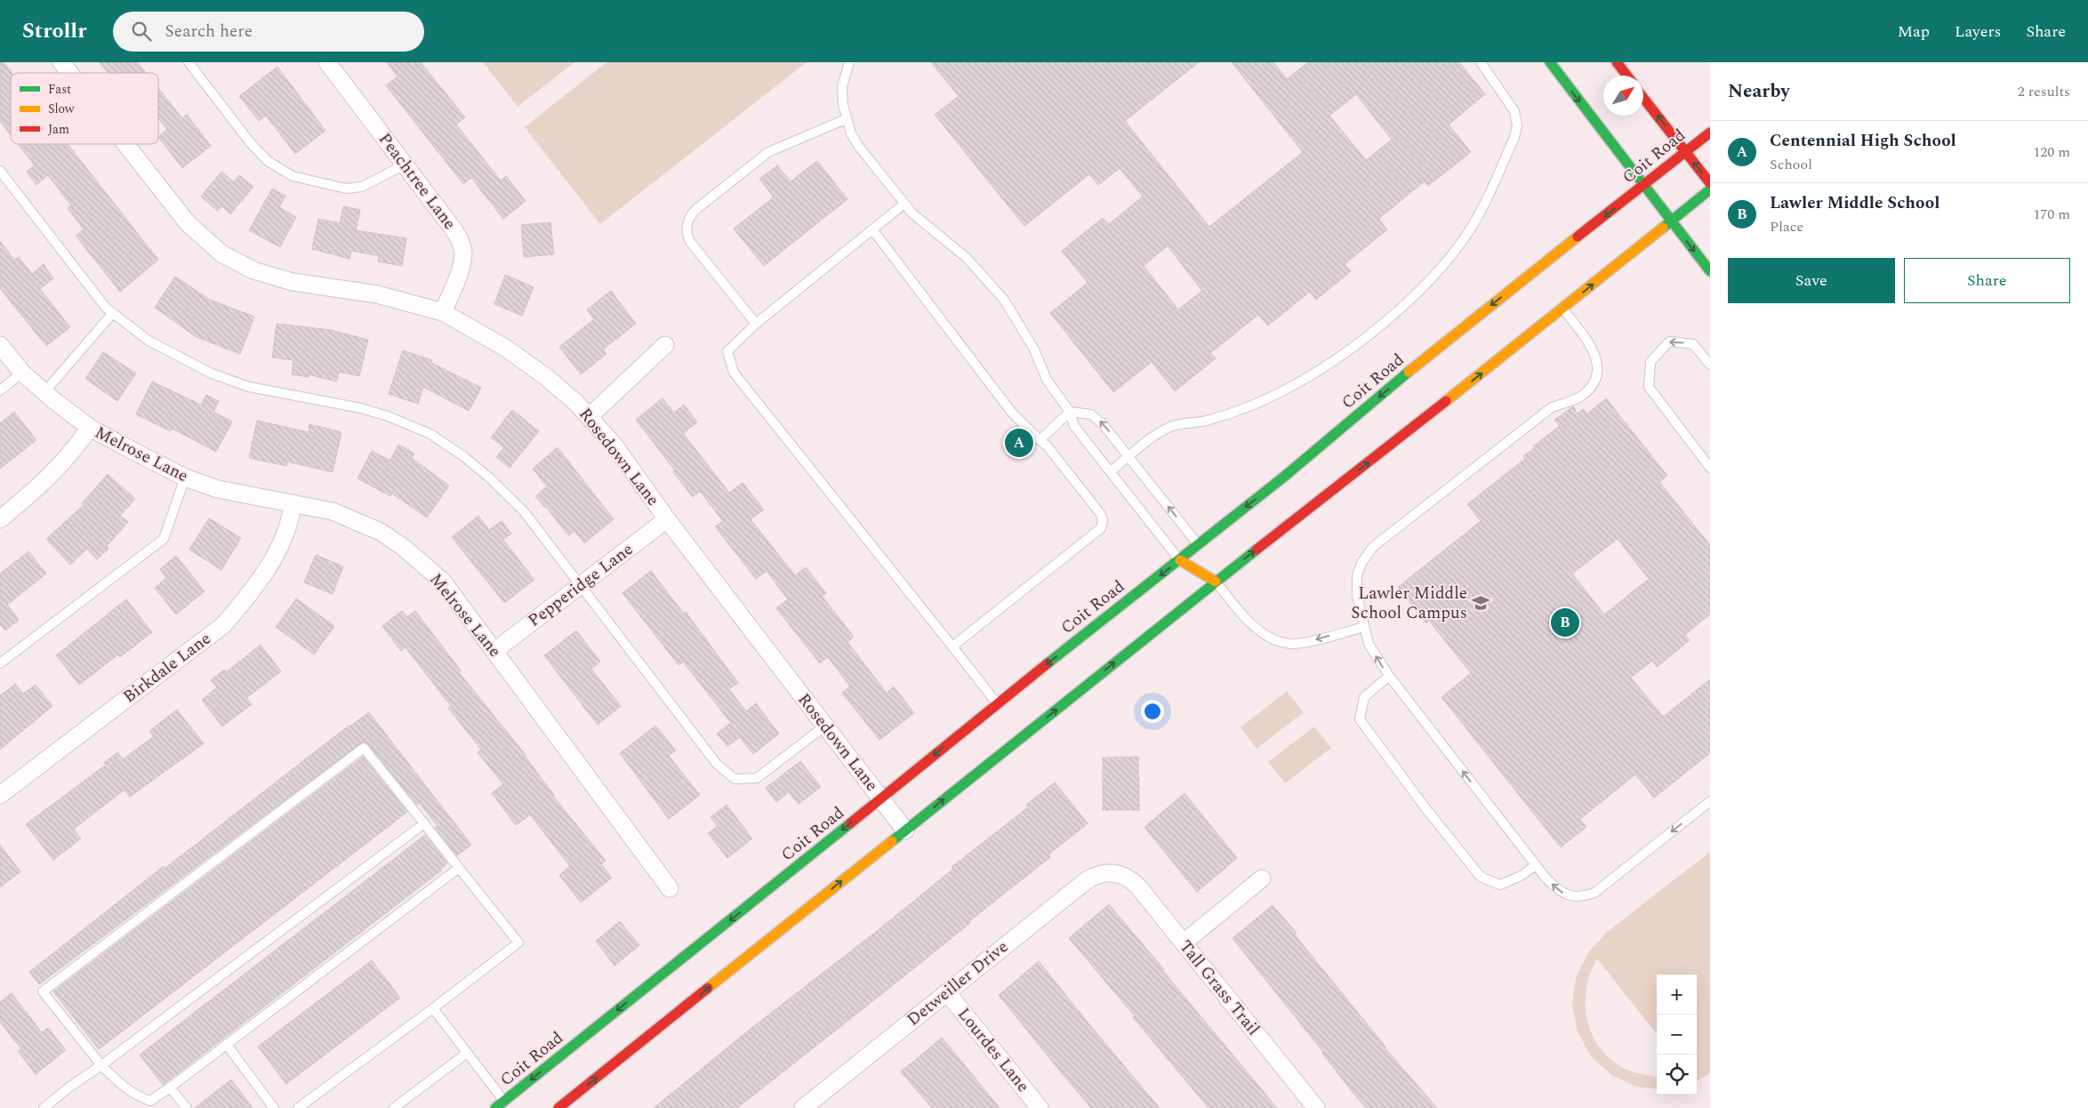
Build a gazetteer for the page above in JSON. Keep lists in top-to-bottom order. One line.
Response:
{"streets":{"main road":["Coit Road"],"street":["Peachtree Lane","Melrose Lane","Rosedown Lane","Pepperidge Lane","Birkdale Lane","Detweiller Drive","Tall Grass Trail","Lourdes Lane"]},"crossings":[["Coit Road","Rosedown Lane"],["Peachtree Lane","Rosedown Lane"],["Melrose Lane","Pepperidge Lane"],["Melrose Lane","Birkdale Lane"],["Rosedown Lane","Pepperidge Lane"],["Detweiller Drive","Tall Grass Trail"],["Detweiller Drive","Lourdes Lane"]],"places":{"school or university":["Lawler Middle School Campus"]},"legend":["Fast","Slow","Jam"],"north":"top right","page":{"header":"Strollr","search":"Search here","nav":["Map","Layers","Share"],"heading":["Nearby","2 results"],"list":[{"mark":"A","name":"Centennial High School","note":"School","value":"120 m"},{"mark":"B","name":"Lawler Middle School","note":"Place","value":"170 m"}],"buttons":["Save","Share"],"pins":["A","B"],"map_buttons":["+","−"]}}
